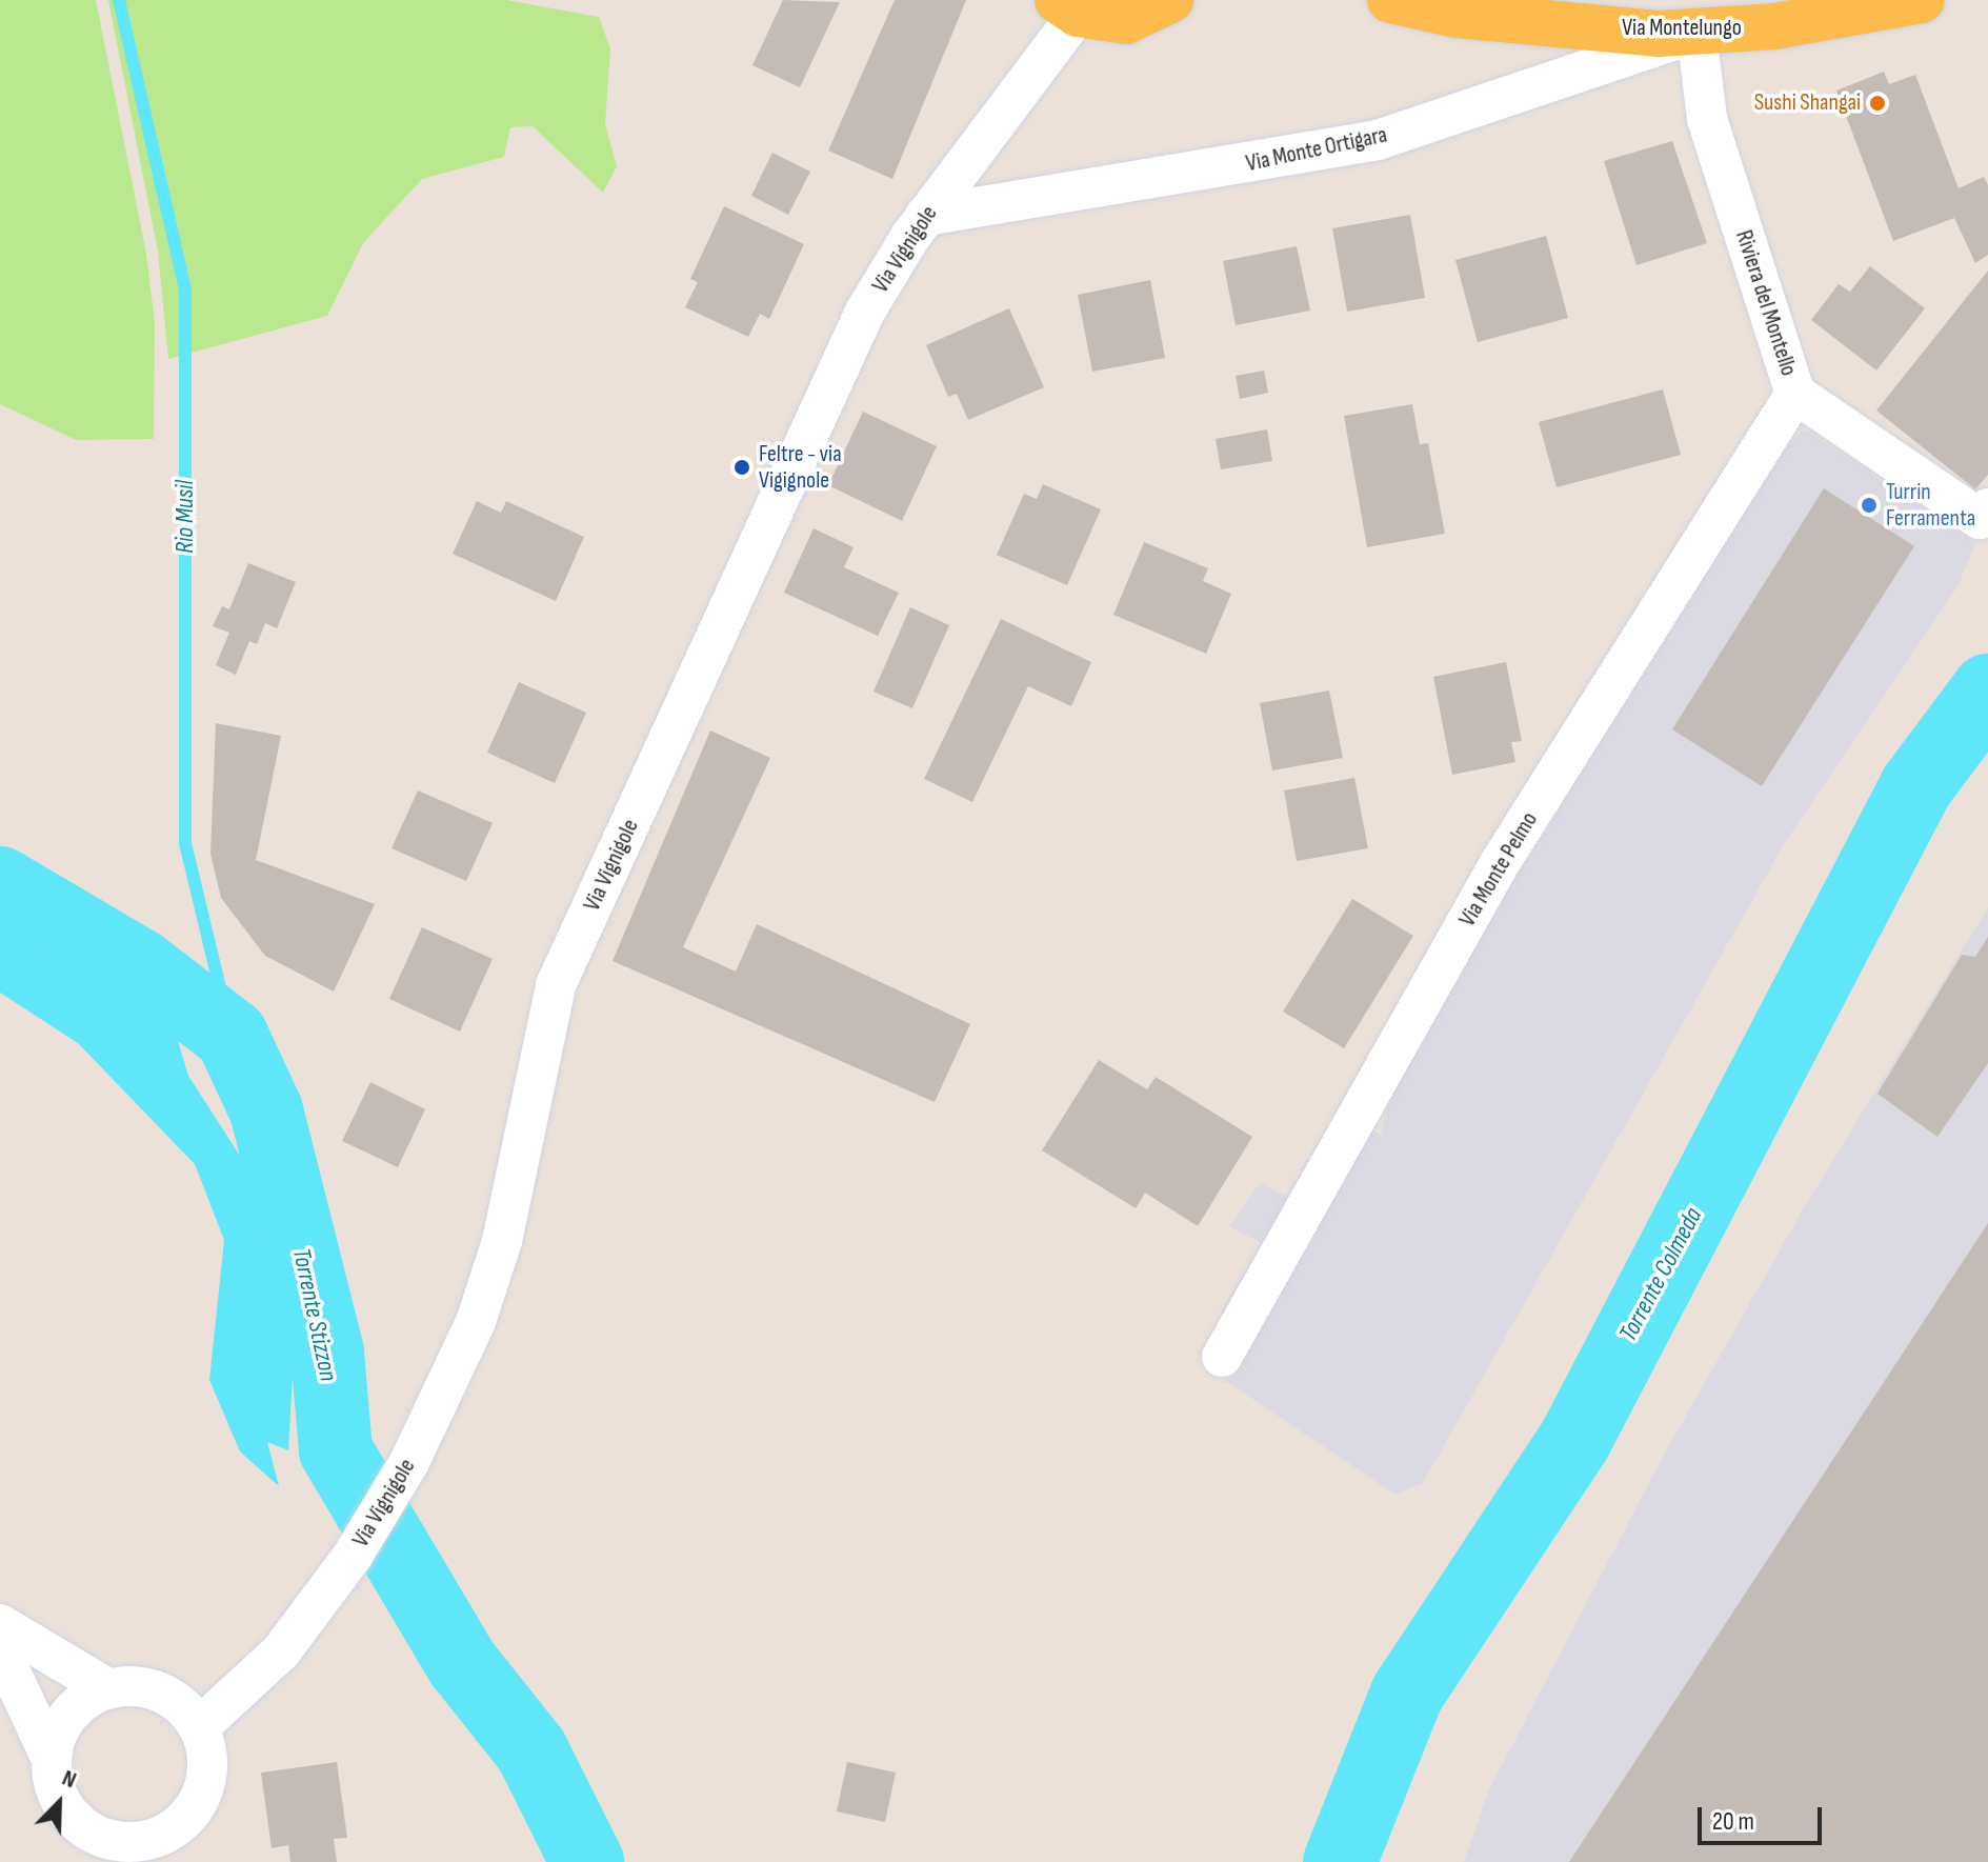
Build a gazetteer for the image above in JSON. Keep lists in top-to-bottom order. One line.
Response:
{"streets":{"main road":["Via Montelungo"],"street":["Via Monte Ortigara","Via Vignigole","Riviera del Montello","Via Monte Pelmo"]},"crossings":[["Via Montelungo","Via Monte Ortigara"],["Via Montelungo","Riviera del Montello"],["Via Monte Ortigara","Via Vignigole"],["Via Monte Ortigara","Riviera del Montello"],["Riviera del Montello","Via Monte Pelmo"]],"water":["Rio Musil","Torrente Colmeda","Torrente Stizzon"],"places":["Sushi Shangai","Feltre - via Vigignole","Turrin Ferramenta"],"scale_bar":"20 m","north":"top right"}
